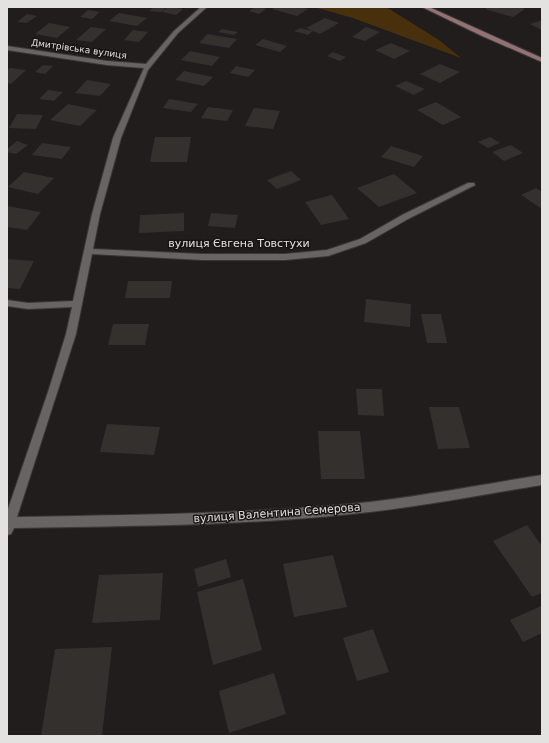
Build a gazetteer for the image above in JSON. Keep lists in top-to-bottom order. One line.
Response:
{"streets":{"street":["Дмитрівська вулиця","вулиця Євгена Товстухи","вулиця Валентина Семерова"]}}
